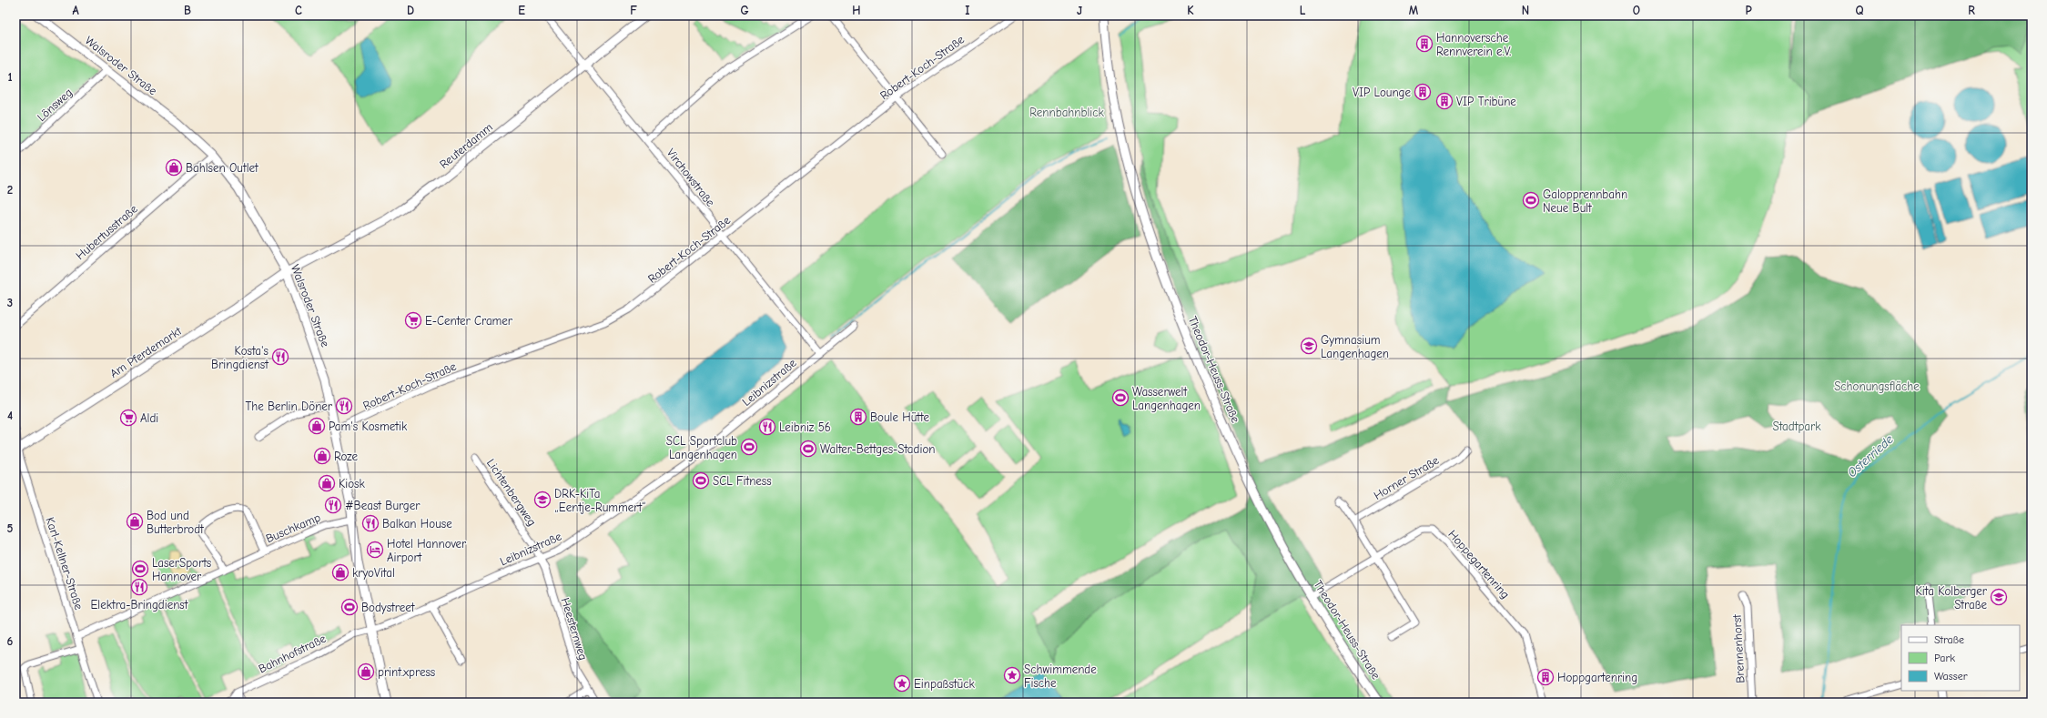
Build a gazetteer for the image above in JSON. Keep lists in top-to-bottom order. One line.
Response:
{"streets":{"street":["Walsroder Straße","Robert-Koch-Straße","Lönsweg","Reuterdamm","Virchowstraße","Hubertusstraße","Am Pferdemarkt","Theodor-Heuss-Straße","Leibnizstraße","Horner Straße","Lichtenbergweg","Buschkamp","Karl-Kellner-Straße","Hoppegartenring","Heesternweg","Brennenhorst","Bahnhofstraße"]},"crossings":[["Walsroder Straße","Robert-Koch-Straße"],["Walsroder Straße","Lönsweg"],["Walsroder Straße","Reuterdamm"],["Walsroder Straße","Hubertusstraße"],["Walsroder Straße","Am Pferdemarkt"],["Walsroder Straße","Leibnizstraße"],["Walsroder Straße","Buschkamp"],["Walsroder Straße","Bahnhofstraße"],["Robert-Koch-Straße","Virchowstraße"],["Reuterdamm","Virchowstraße"],["Reuterdamm","Am Pferdemarkt"],["Virchowstraße","Leibnizstraße"],["Am Pferdemarkt","Karl-Kellner-Straße"],["Theodor-Heuss-Straße","Hoppegartenring"],["Leibnizstraße","Lichtenbergweg"],["Leibnizstraße","Heesternweg"],["Leibnizstraße","Bahnhofstraße"],["Lichtenbergweg","Heesternweg"],["Buschkamp","Karl-Kellner-Straße"]],"water":["Osterriede"],"parks":["Rennbahnblick","Schonungsfläche","Stadtpark"],"places":{"building":["Hannoversche Rennverein e.V.","VIP Lounge","VIP Tribüne","Boule Hütte","Hoppgartenring"],"shop":["Bahlsen Outlet","Pam's Kosmetik","Roze","Kiosk","Bod und Butterbrodt","kryoVital","print.xpress"],"sports":["Galopprennbahn Neue Bult","Wasserwelt Langenhagen","SCL Sportclub Langenhagen","Walter-Bettges-Stadion","SCL Fitness","LaserSports Hannover","Bodystreet"],"supermarket":["E-Center Cramer","Aldi"],"school or university":["Gymnasium Langenhagen","DRK-KiTa „Eentje-Rummert“","Kita Kolberger Straße"],"restaurant":["Kosta's Bringdienst","The Berlin Döner","Leibniz 56","#Beast Burger","Balkan House","Elektra-Bringdienst"],"hotel":["Hotel Hannover Airport"],"place":["Schwimmende Fische","Einpaßstück"]},"legend":["Straße","Park","Wasser"],"grid":{"columns":["A","B","C","D","E","F","G","H","I","J","K","L","M","N","O","P","Q","R"],"rows":["1","2","3","4","5","6"]}}
